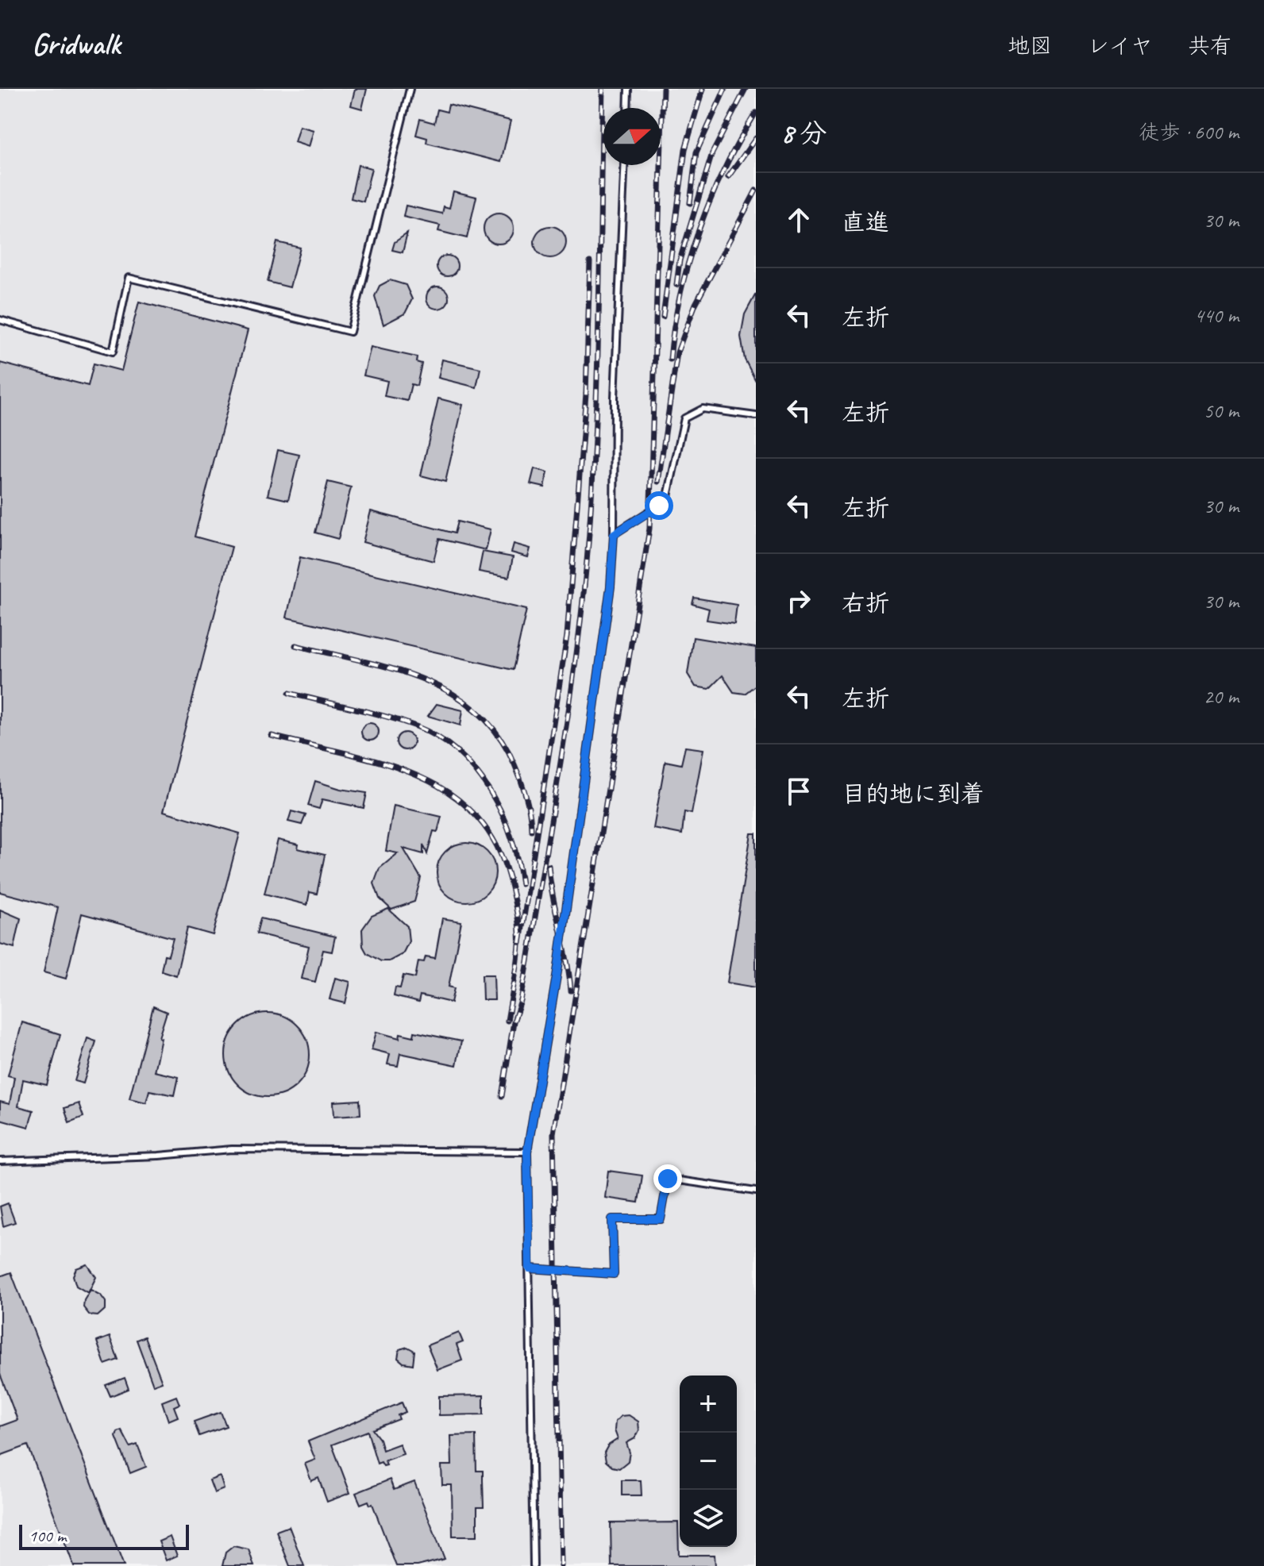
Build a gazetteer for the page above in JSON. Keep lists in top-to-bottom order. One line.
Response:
{"scale_bar":"100 m","north":"right","page":{"header":"Gridwalk","nav":["地図","レイヤ","共有"],"heading":["8 分","徒歩 · 600 m"],"list":[["直進","30 m"],["左折","440 m"],["左折","50 m"],["左折","30 m"],["右折","30 m"],["左折","20 m"],"目的地に到着"],"map_buttons":["+","−"],"scale":"100 m"}}
